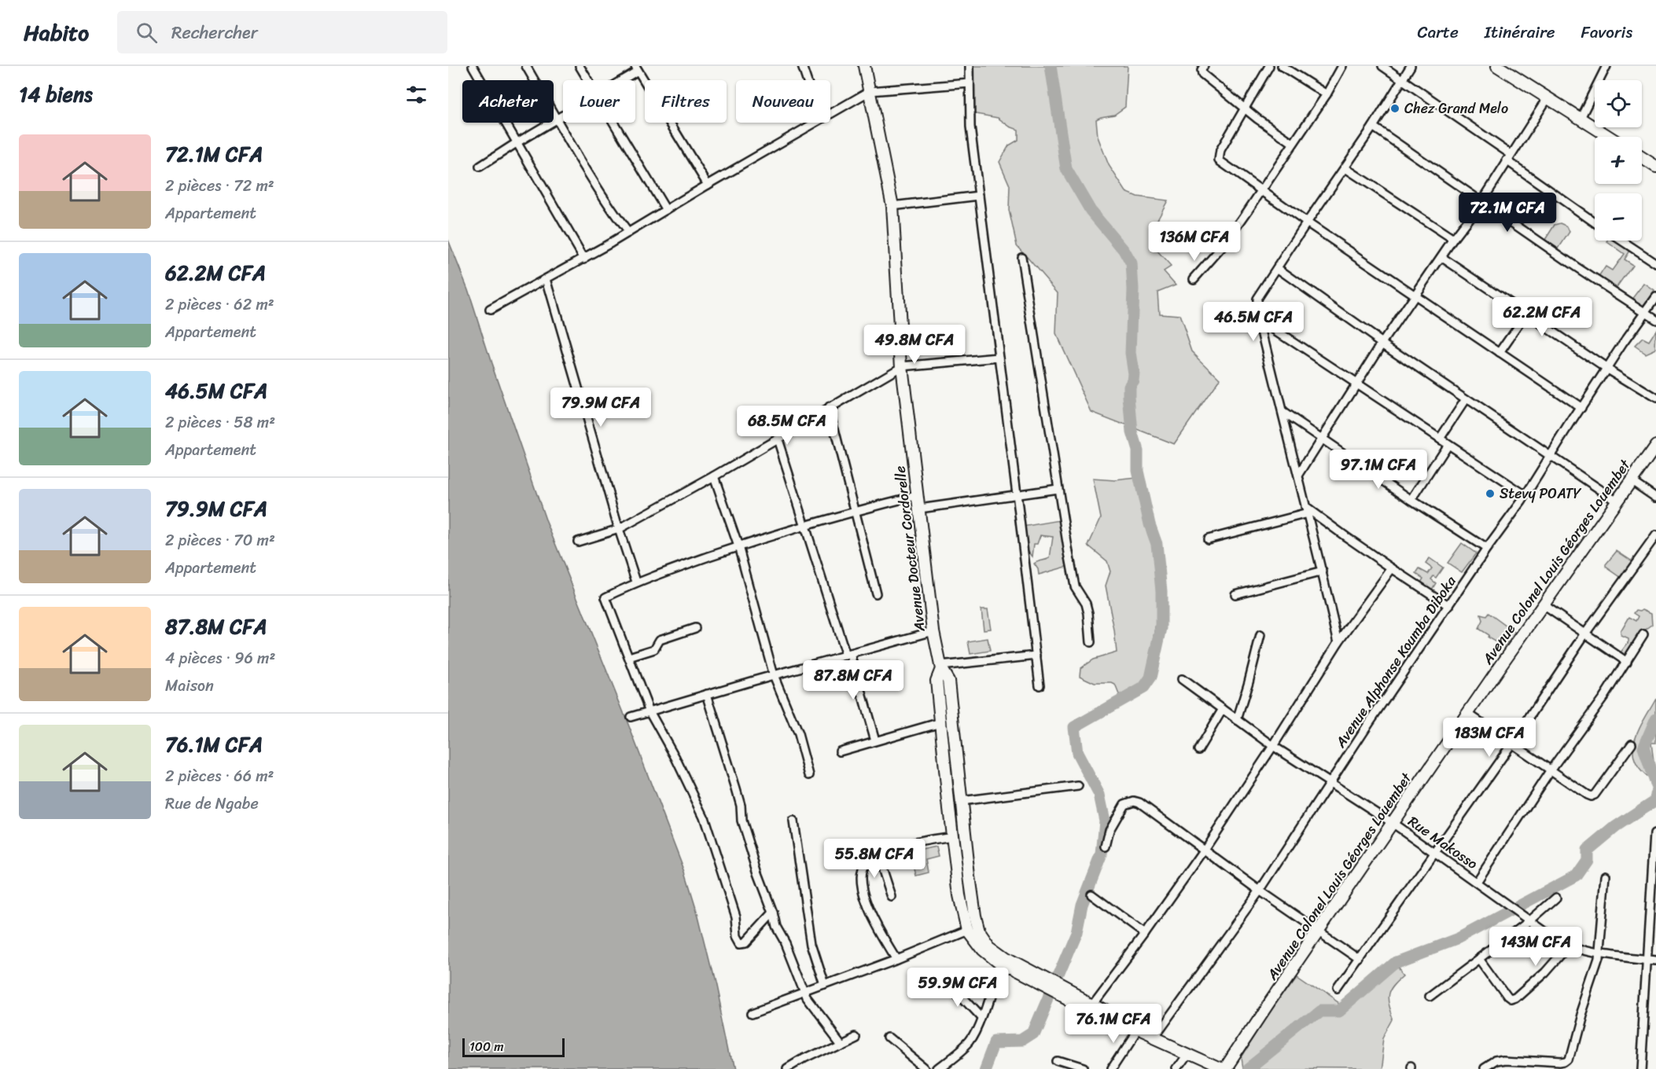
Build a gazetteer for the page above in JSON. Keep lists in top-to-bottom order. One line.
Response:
{"streets":{"street":["Avenue Docteur Cordorelle","Avenue Colonel Louis Géorges Louembet","Avenue Alphonse Koumba Diboka","Rue Makosso"]},"crossings":[["Avenue Colonel Louis Géorges Louembet","Rue Makosso"],["Avenue Alphonse Koumba Diboka","Rue Makosso"]],"places":["Chez Grand Melo","Stevy POATY"],"scale_bar":"100 m","page":{"header":"Habito","search":"Rechercher","nav":["Carte","Itinéraire","Favoris"],"heading":"14 biens","map_buttons":["+","−"],"chip":["Acheter","Louer","Filtres","Nouveau"],"list":[{"name":"72.1M CFA","note":"2 pièces · 72 m² · Appartement"},{"name":"62.2M CFA","note":"2 pièces · 62 m² · Appartement"},{"name":"46.5M CFA","note":"2 pièces · 58 m² · Appartement"},{"name":"79.9M CFA","note":"2 pièces · 70 m² · Appartement"},{"name":"87.8M CFA","note":"4 pièces · 96 m² · Maison"},{"name":"76.1M CFA","note":"2 pièces · 66 m² · Rue de Ngabe"}],"price":["72.1M CFA","136M CFA","62.2M CFA","46.5M CFA","49.8M CFA","79.9M CFA","68.5M CFA","97.1M CFA","87.8M CFA","183M CFA","55.8M CFA","143M CFA","59.9M CFA","76.1M CFA"],"scale":"100 m"}}
